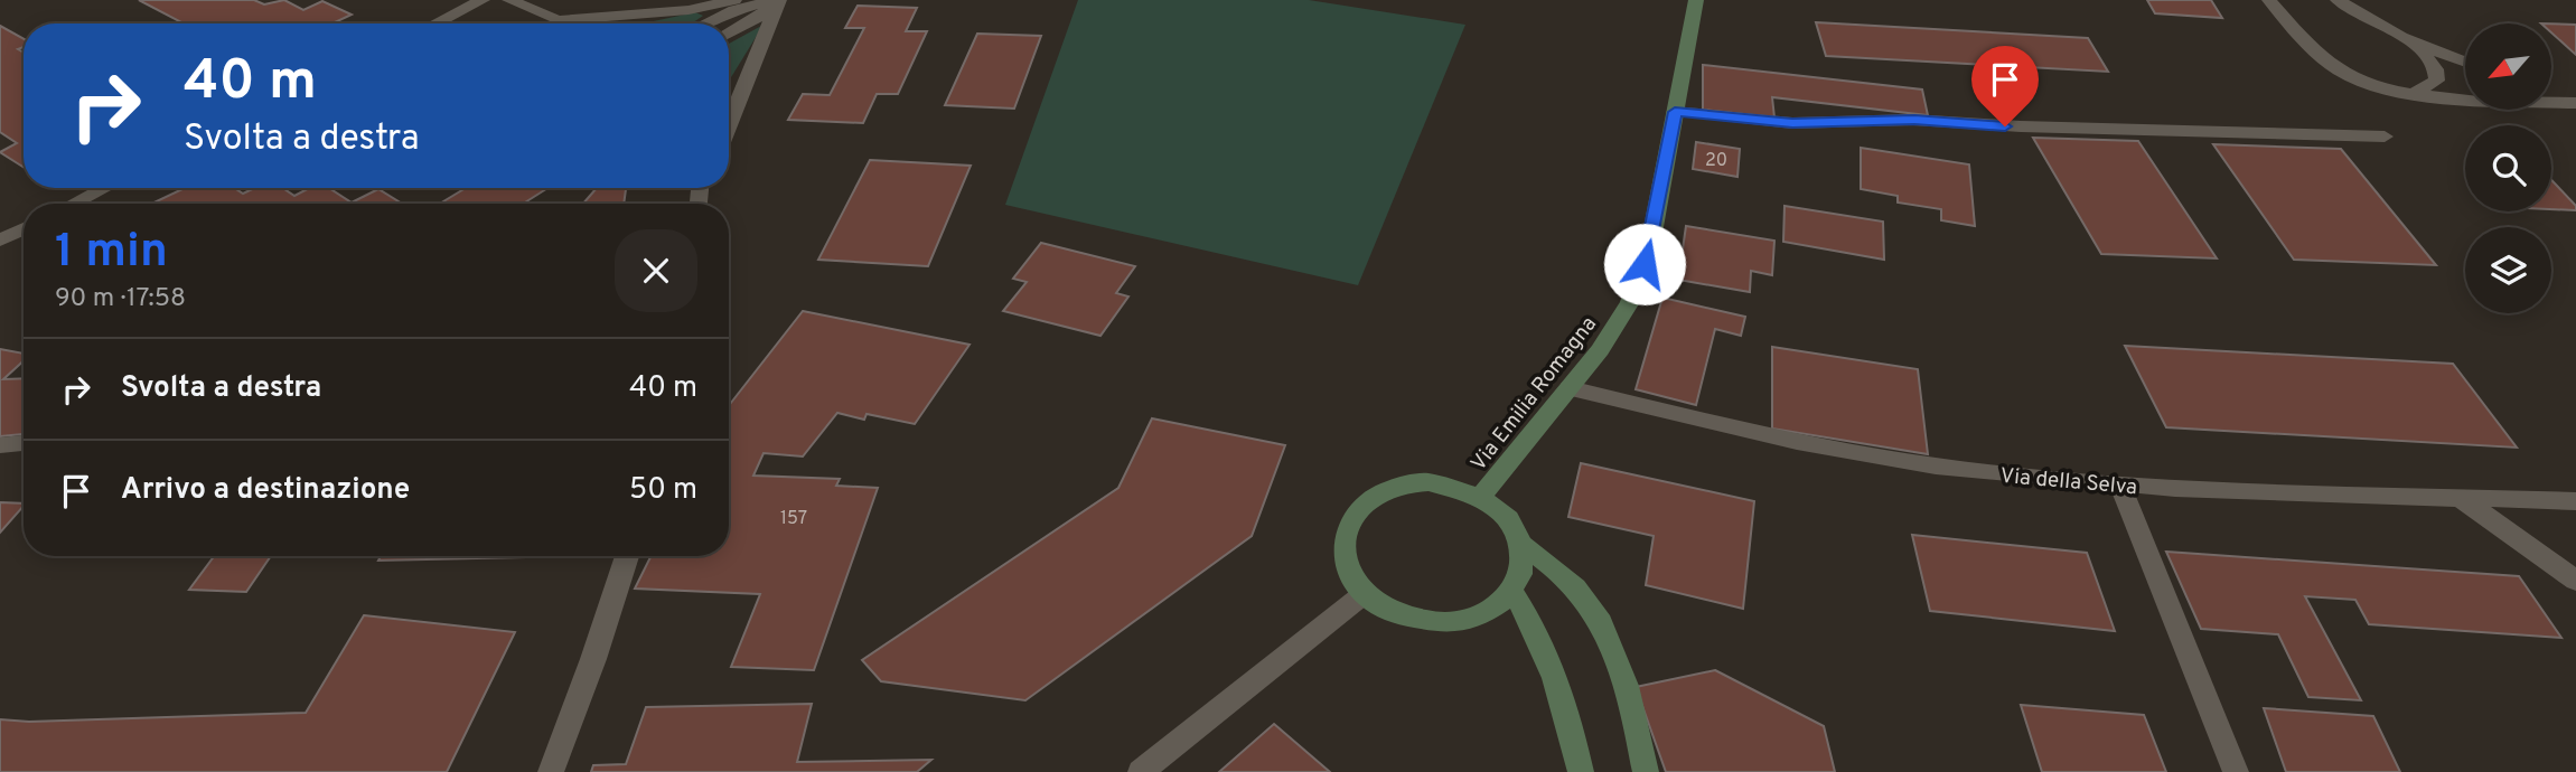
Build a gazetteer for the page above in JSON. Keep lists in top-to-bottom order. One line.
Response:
{"streets":{"main road":["Via Emilia Romagna"],"street":["Via della Selva"]},"crossings":[["Via Emilia Romagna","Via della Selva"]],"house_numbers":["20","157"],"north":"bottom left","page":{"turn":["40 m","Svolta a destra"],"heading":["1 min","90 m · 17:58"],"list":[{"name":"Svolta a destra","value":"40 m"},{"name":"Arrivo a destinazione","value":"50 m"}]}}
